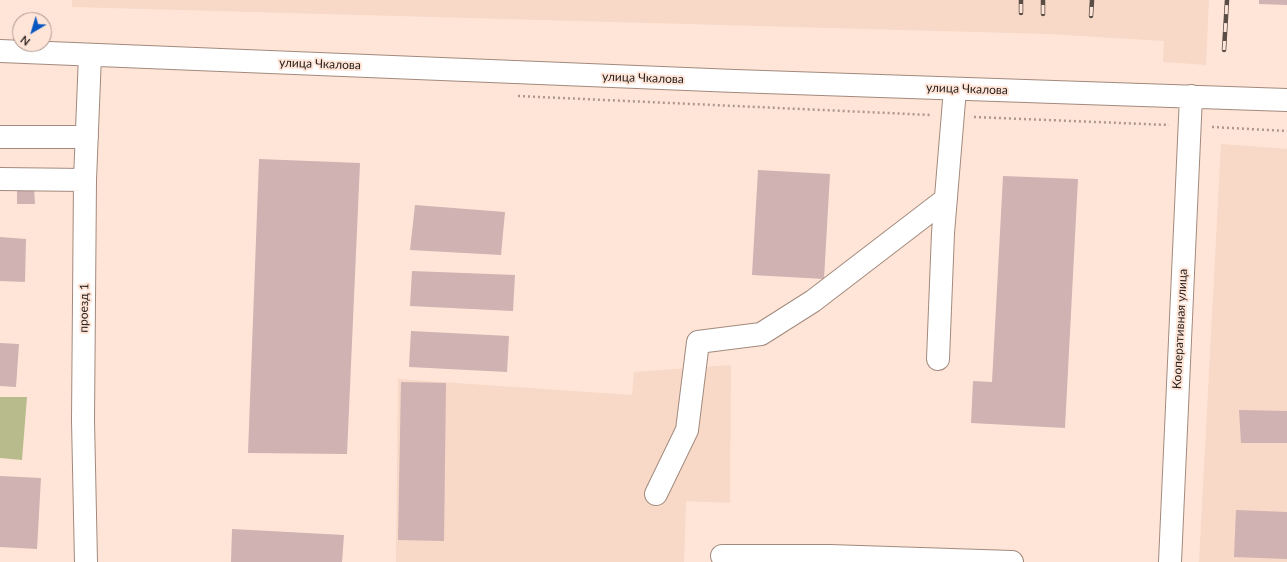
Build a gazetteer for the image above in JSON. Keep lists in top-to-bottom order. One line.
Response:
{"streets":{"street":["улица Чкалова","проезд 1","Кооперативная улица"]},"crossings":[["улица Чкалова","проезд 1"],["улица Чкалова","Кооперативная улица"]],"north":"bottom left"}
